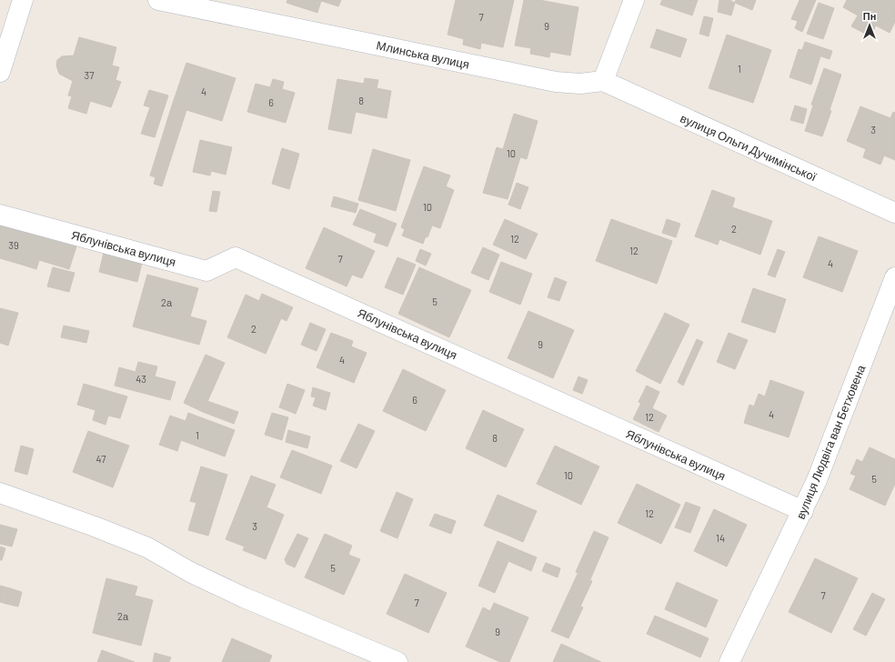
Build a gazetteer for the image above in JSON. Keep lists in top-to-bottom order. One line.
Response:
{"streets":{"street":["Млинська вулиця","вулиця Ольги Дучимінської","Яблунівська вулиця","вулиця Людвіга ван Бетховена"]},"crossings":[["Млинська вулиця","вулиця Ольги Дучимінської"],["Яблунівська вулиця","вулиця Людвіга ван Бетховена"]],"house_numbers":["7","9","1","37","4","8","6","3","10","10","2","12","39","12","7","4","5","2а","2","9","4","43","6","4","12","1","8","47","10","5","12","3","14","5","7","7","2а","9"],"north":"top"}
